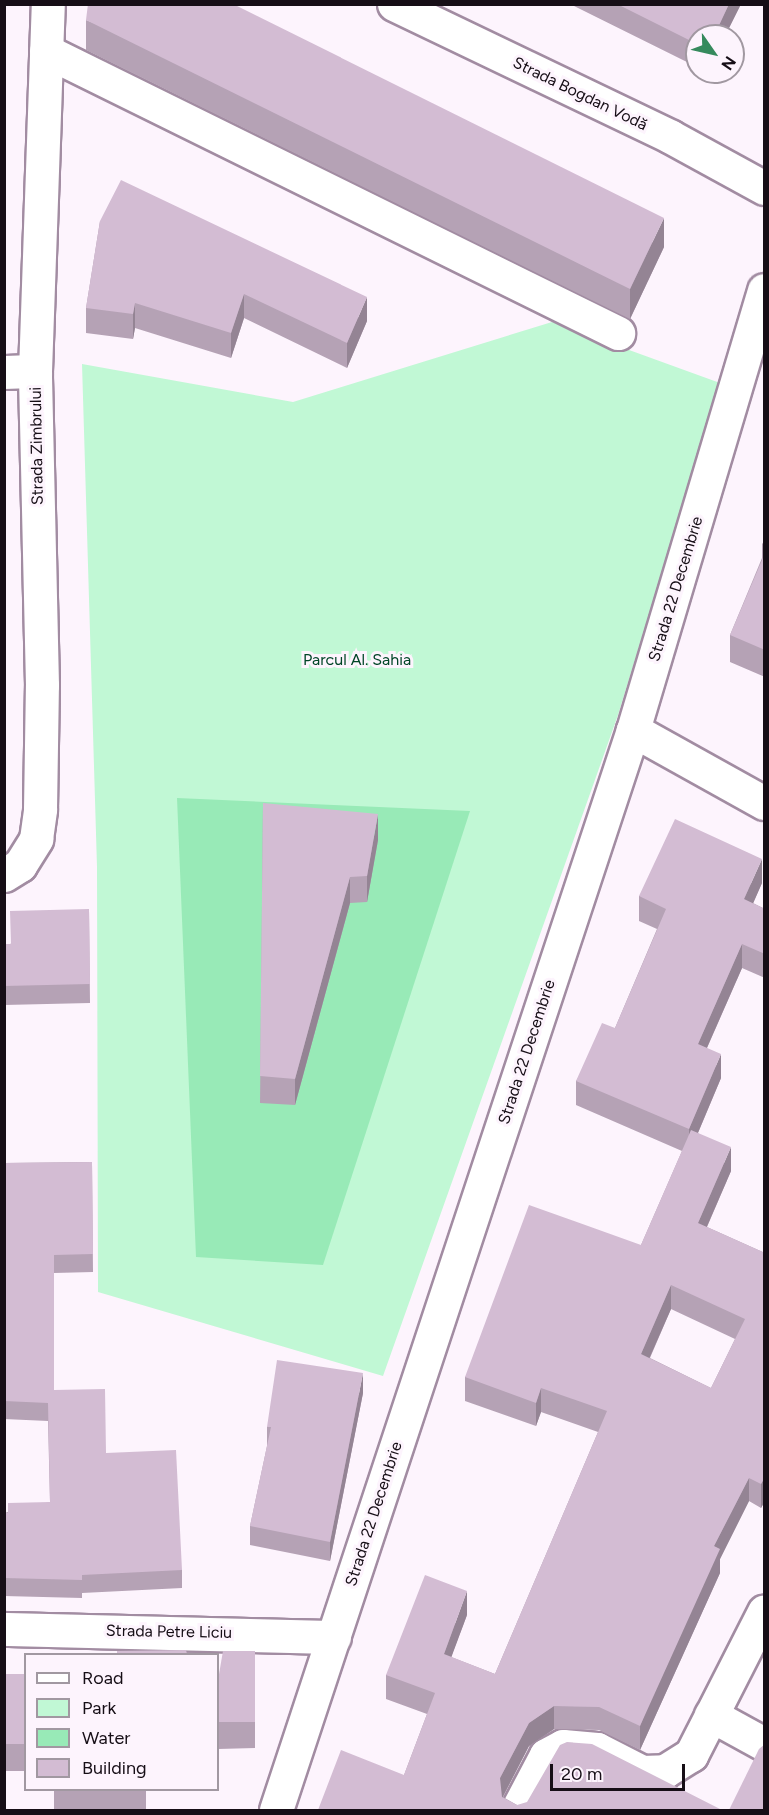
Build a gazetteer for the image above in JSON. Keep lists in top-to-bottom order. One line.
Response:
{"streets":{"street":["Strada Bogdan Vodă","Strada Zimbrului","Strada 22 Decembrie","Strada Petre Liciu"]},"crossings":[["Strada 22 Decembrie","Strada Petre Liciu"]],"parks":["Parcul Al. Sahia"],"legend":["Road","Park","Water","Building"],"scale_bar":"20 m","north":"bottom right"}
